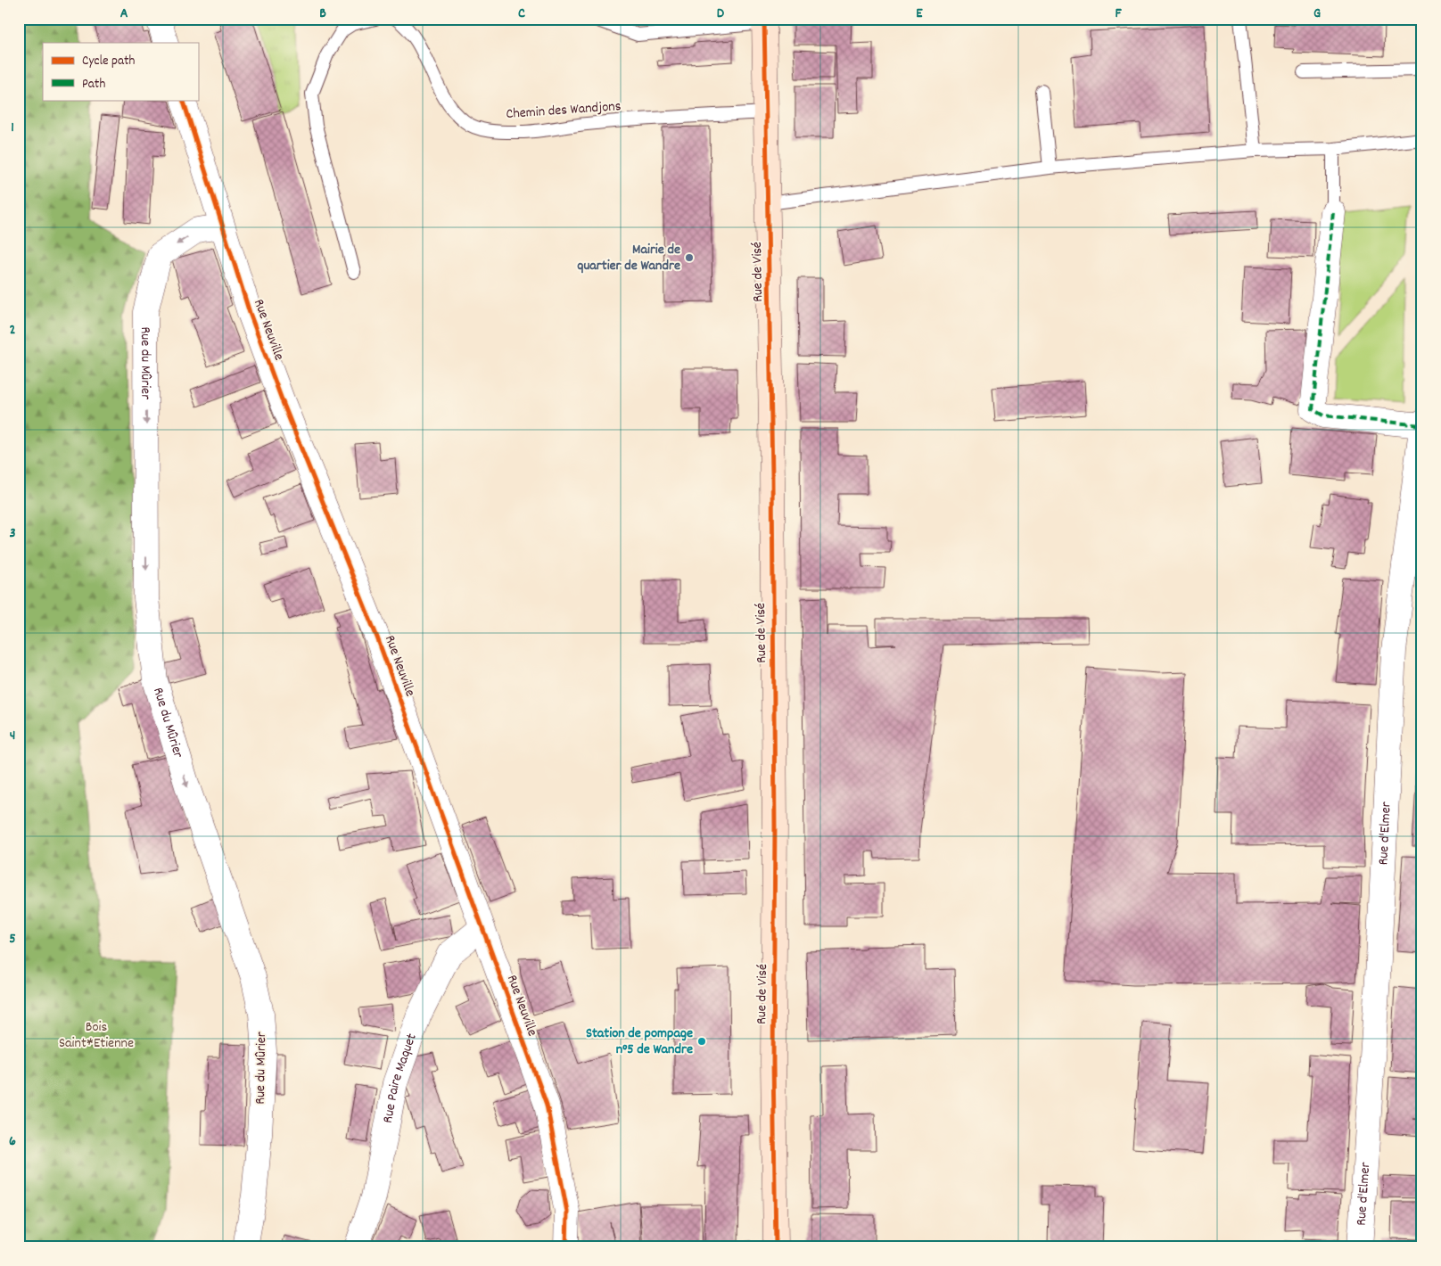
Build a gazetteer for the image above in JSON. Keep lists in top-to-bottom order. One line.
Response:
{"streets":{"street":["Rue de Visé","Rue Neuville","Rue du Mûrier","Rue d'Elmer","Rue Paire Maquet"],"lane":["Chemin des Wandjons"]},"crossings":[["Chemin des Wandjons","Rue de Visé"],["Rue Neuville","Rue du Mûrier"],["Rue Neuville","Rue Paire Maquet"]],"one_way":["Rue du Mûrier"],"parks":["Bois Saint*Etienne"],"places":["Mairie de quartier de Wandre","Station de pompage n°5 de Wandre"],"legend":["Cycle path","Path"],"grid":{"columns":["A","B","C","D","E","F","G"],"rows":["1","2","3","4","5","6"]}}
